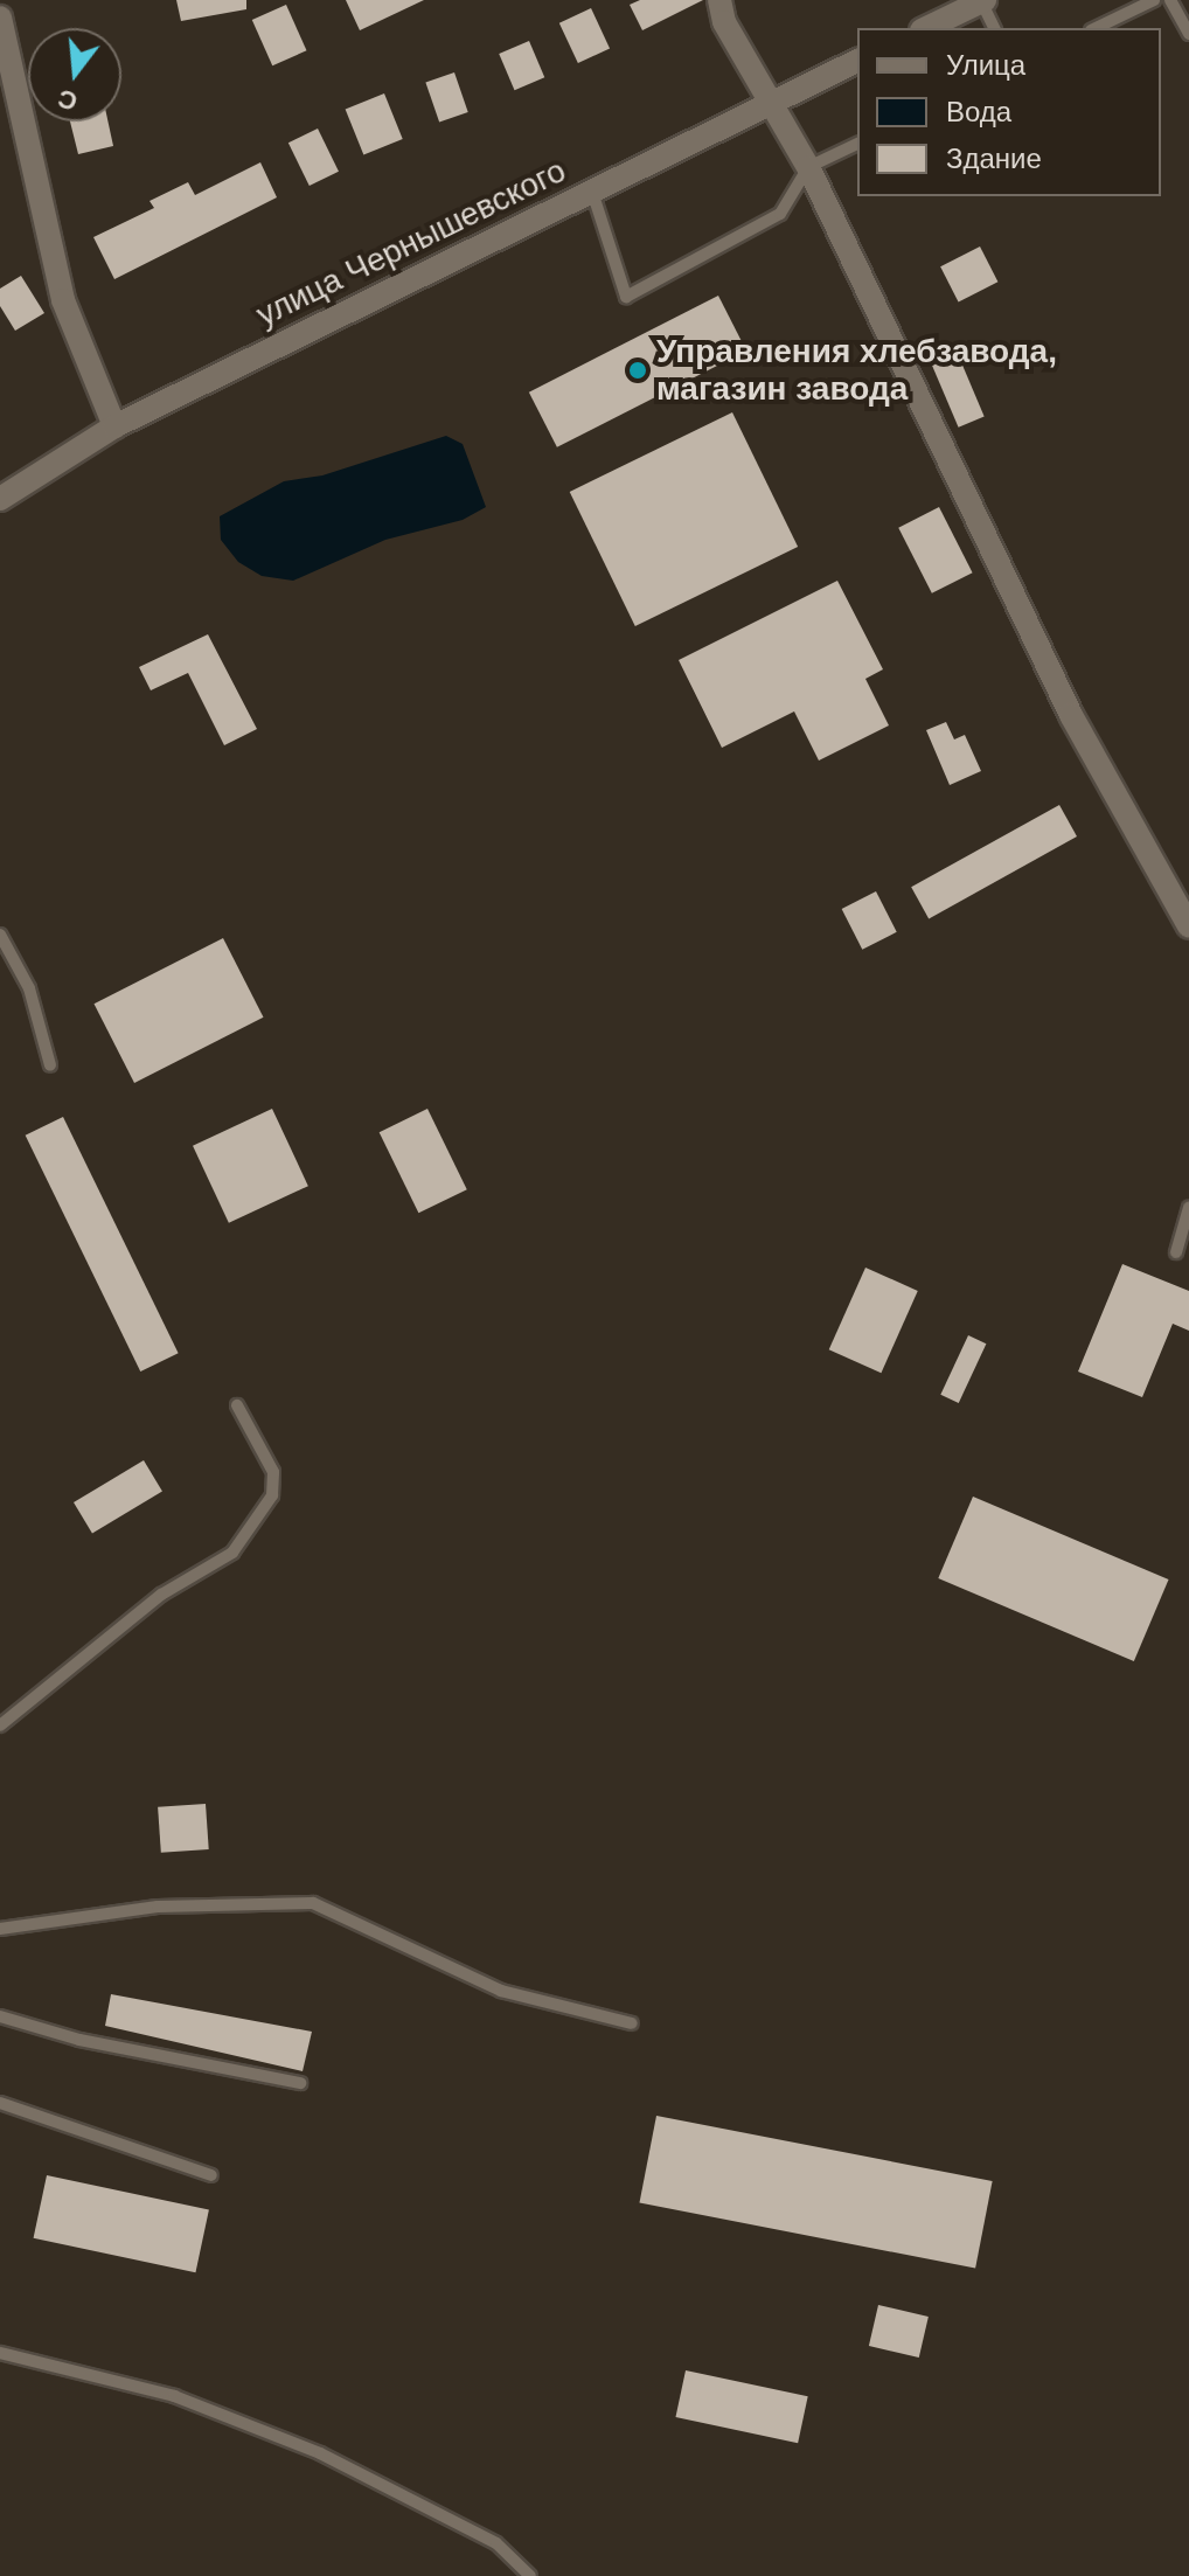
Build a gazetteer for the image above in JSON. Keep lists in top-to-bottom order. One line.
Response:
{"streets":{"street":["улица Чернышевского"]},"places":["Управления хлебзавода, магазин завода"],"legend":["Улица","Вода","Здание"],"north":"bottom"}
